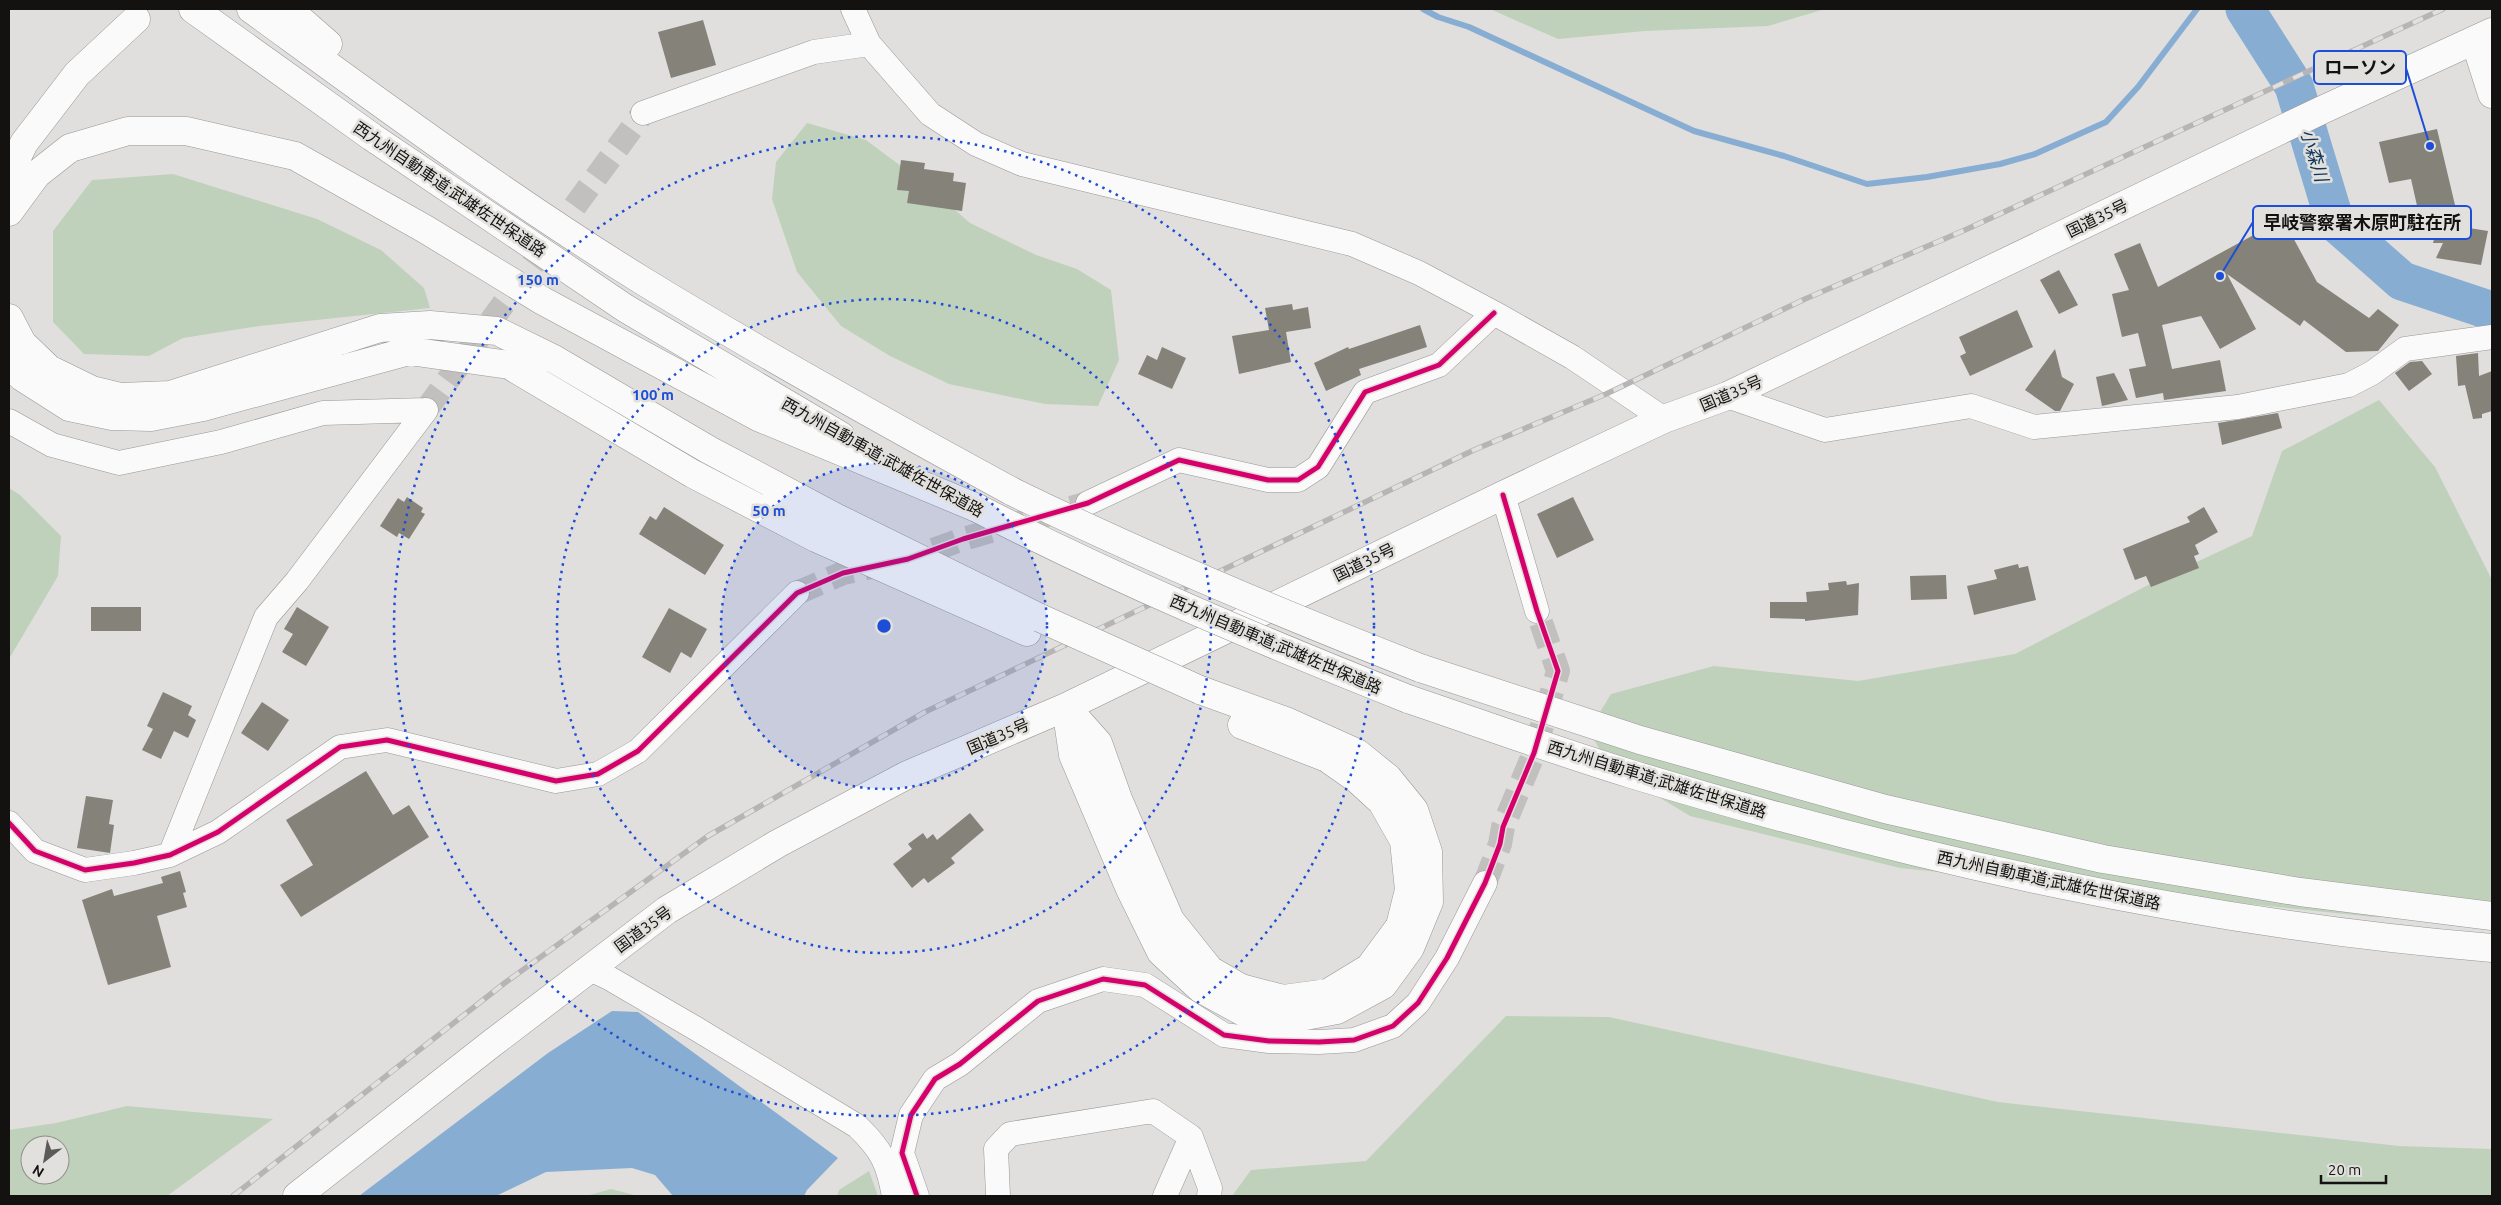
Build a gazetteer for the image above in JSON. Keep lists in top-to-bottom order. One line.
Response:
{"streets":{"main road":["西九州自動車道;武雄佐世保道路","国道35号"]},"water":["小森川"],"places":["ローソン","早岐警察署木原町駐在所"],"scale_bar":"20 m","north":"bottom left","rings":["150 m","100 m","50 m"]}
